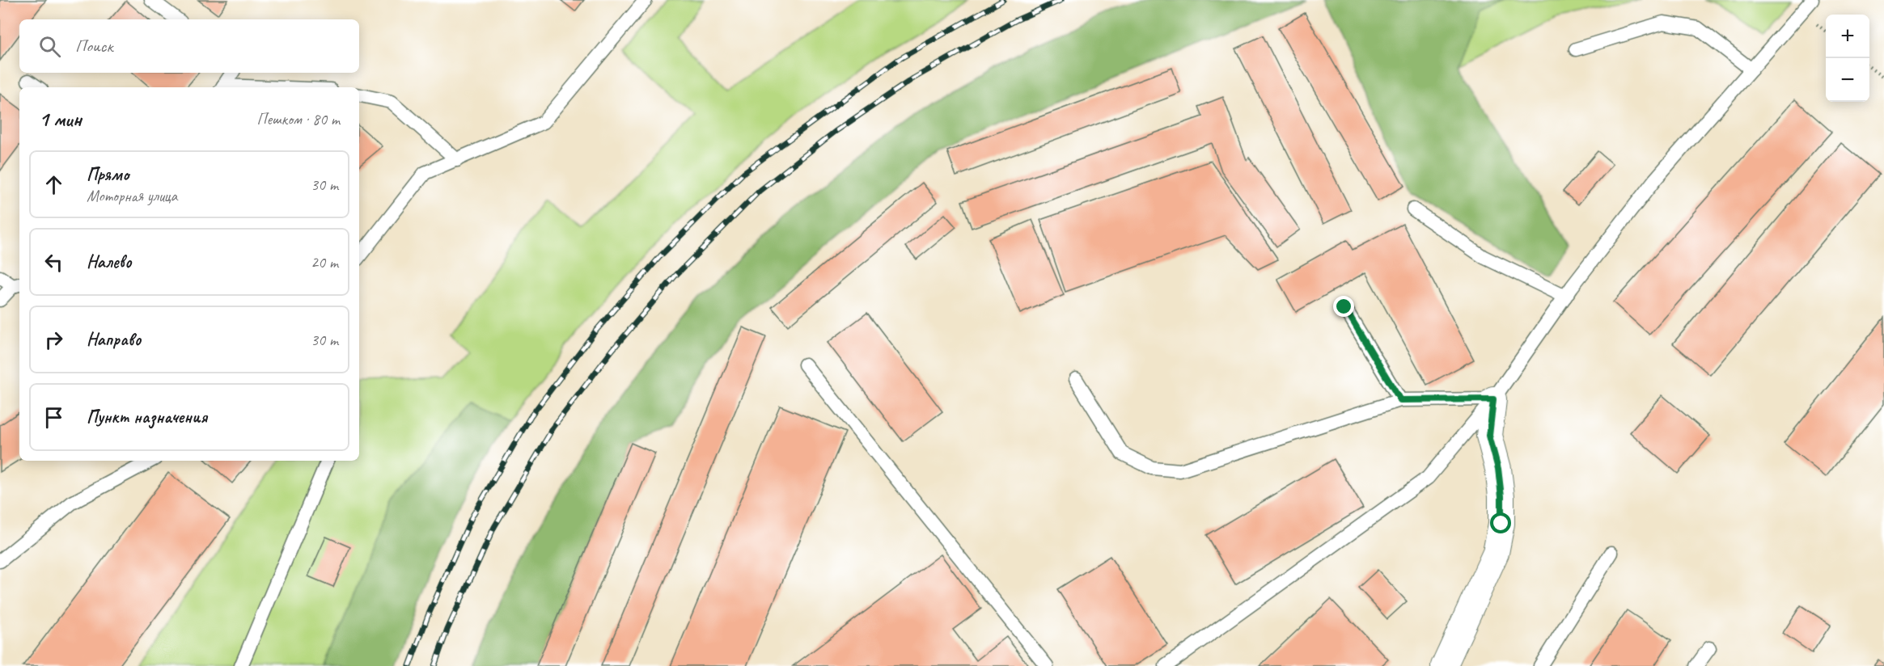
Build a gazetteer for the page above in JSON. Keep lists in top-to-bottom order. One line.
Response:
{"page":{"map_buttons":["+","−"],"search":"Поиск","heading":["1 мин","Пешком · 80 m"],"list":[["Прямо","Моторная улица","30 m"],["Налево","20 m"],["Направо","30 m"],"Пункт назначения"]}}
